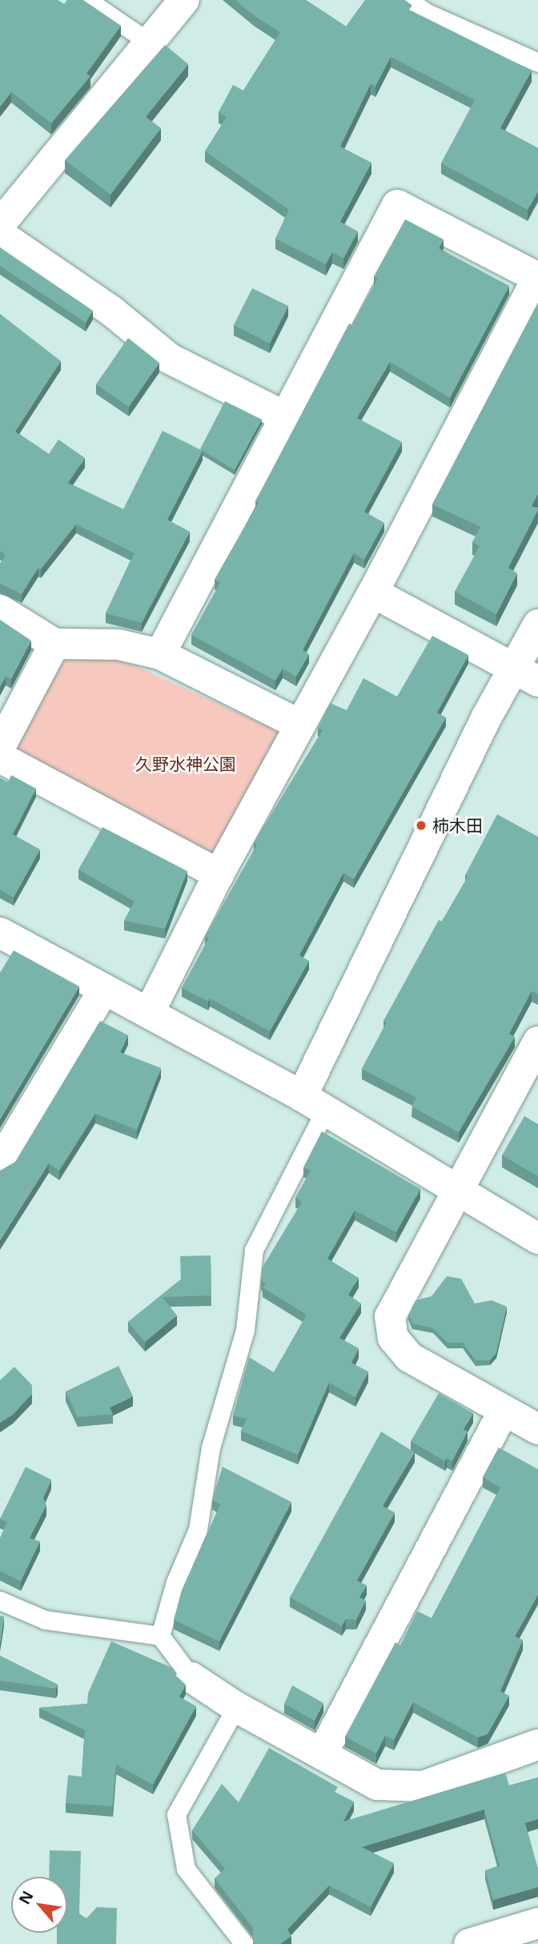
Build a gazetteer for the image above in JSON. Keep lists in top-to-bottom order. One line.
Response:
{"parks":["久野水神公園"],"places":["柿木田"],"north":"top left"}
